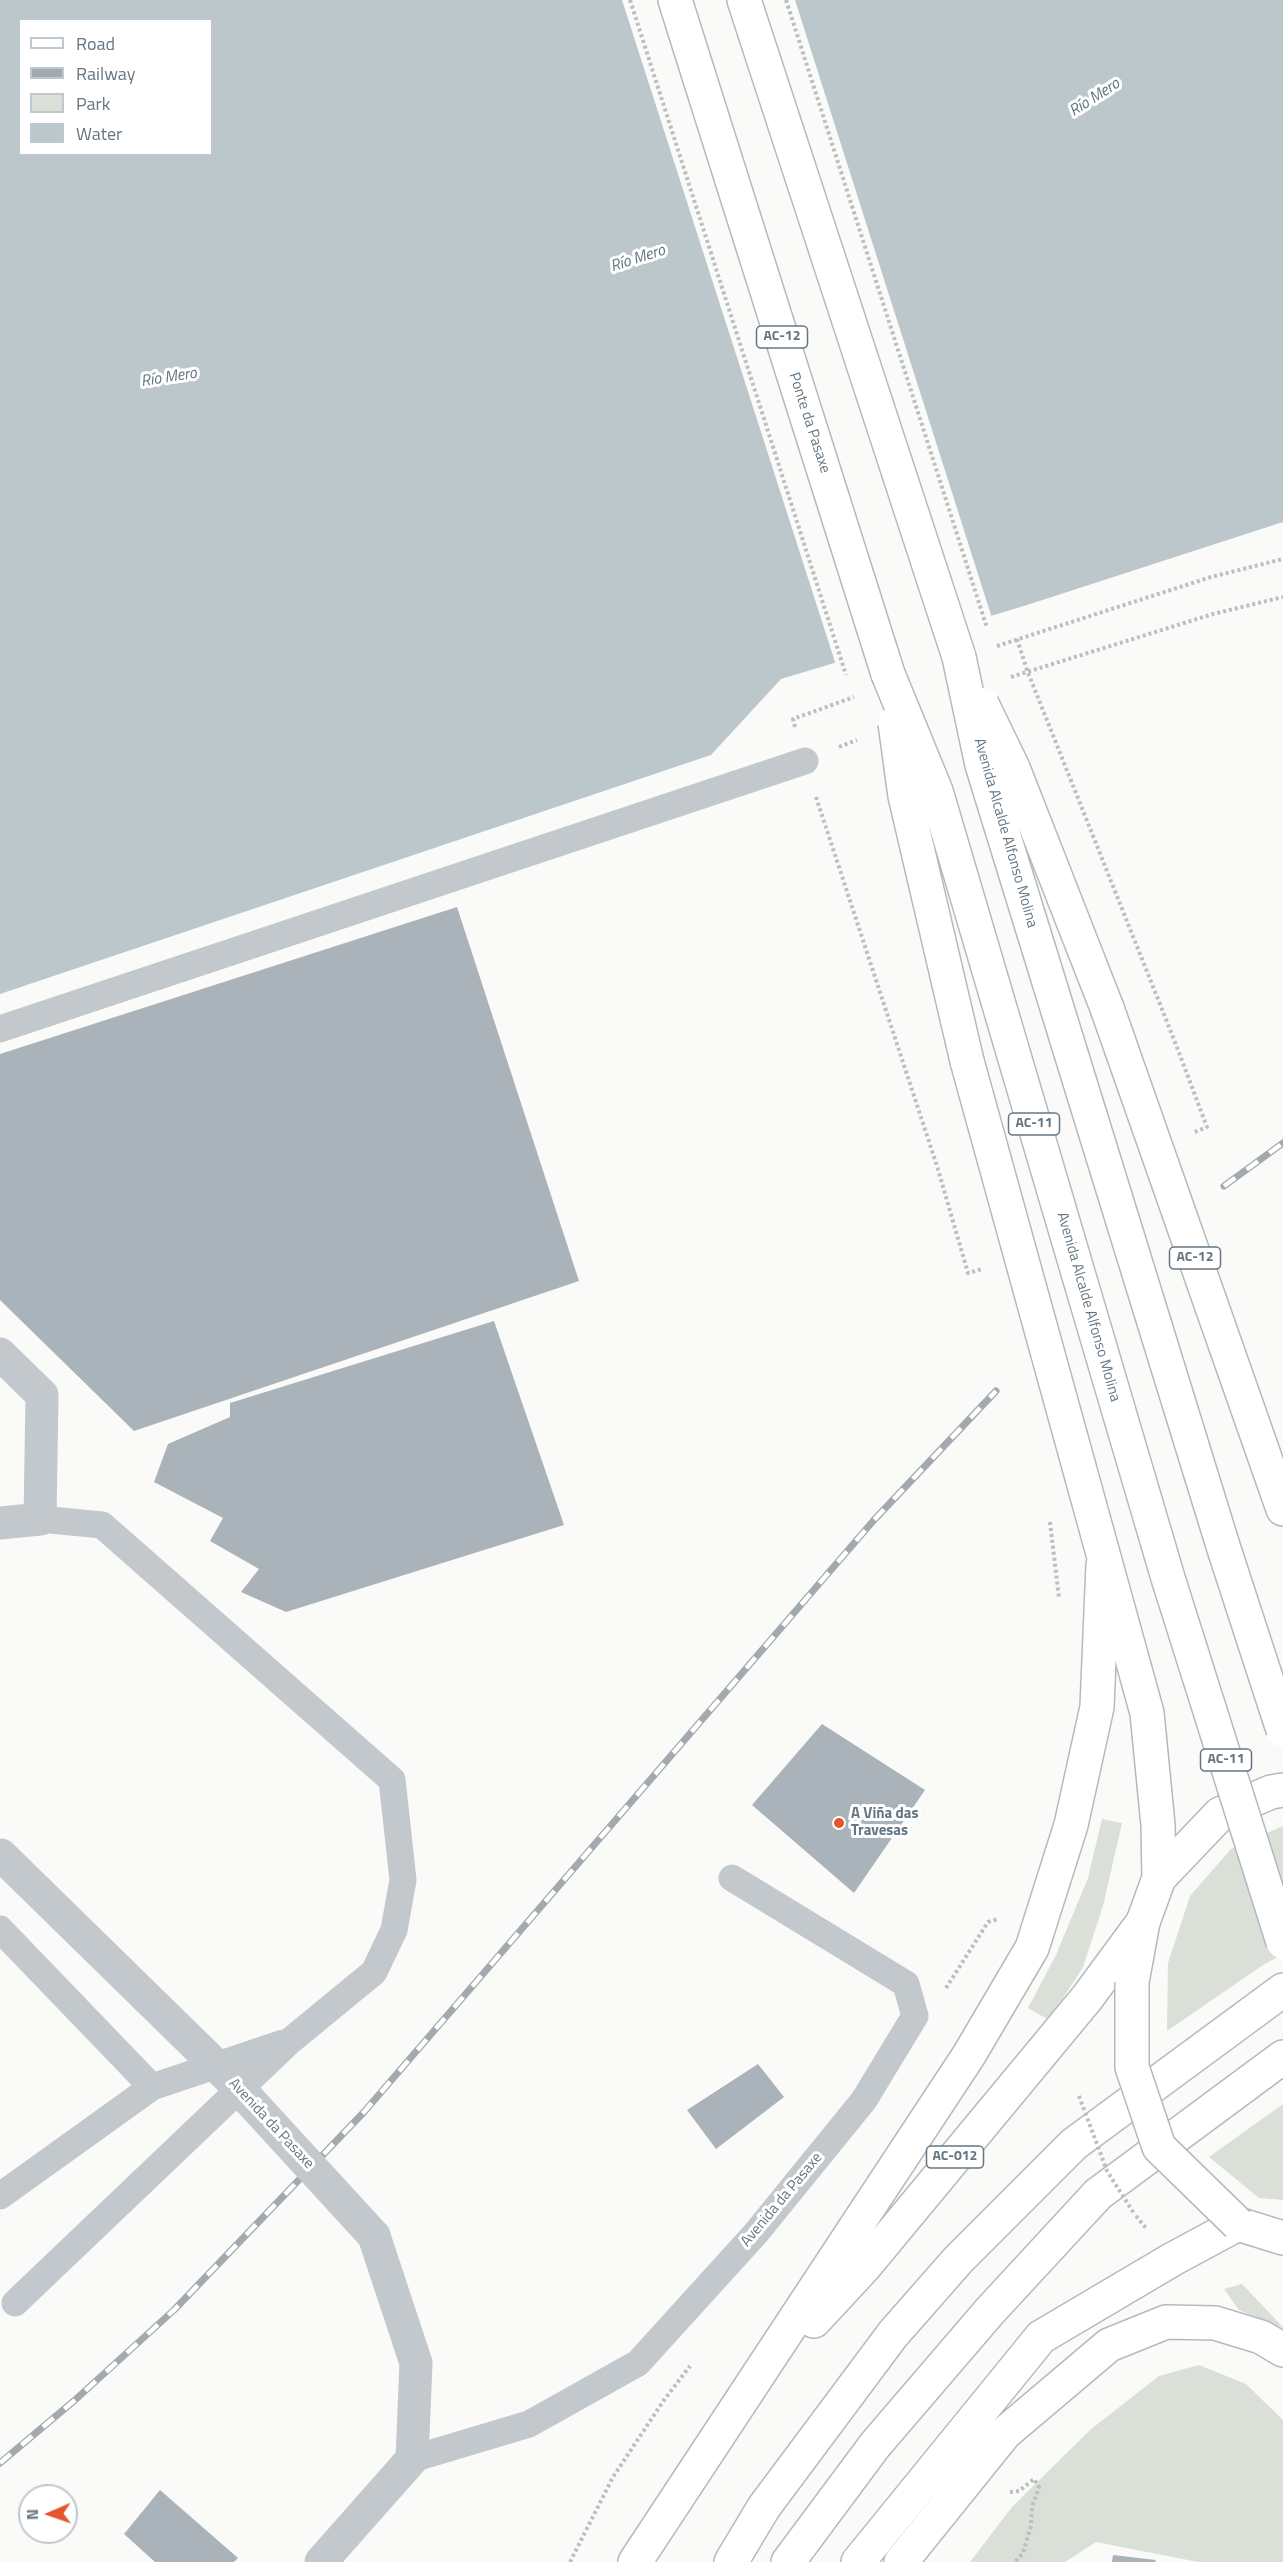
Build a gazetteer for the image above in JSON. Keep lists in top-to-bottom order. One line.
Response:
{"streets":{"main road":["AC-12","Ponte da Pasaxe","Avenida Alcalde Alfonso Molina","AC-11","AC-012"],"street":["Avenida da Pasaxe"]},"crossings":[["AC-12","Avenida Alcalde Alfonso Molina"],["Ponte da Pasaxe","Avenida Alcalde Alfonso Molina"],["Ponte da Pasaxe","AC-11"],["Avenida Alcalde Alfonso Molina","AC-11"],["AC-11","AC-012"]],"water":["Río Mero"],"places":["A Viña das Travesas"],"legend":["Road","Railway","Park","Water"],"north":"left"}
